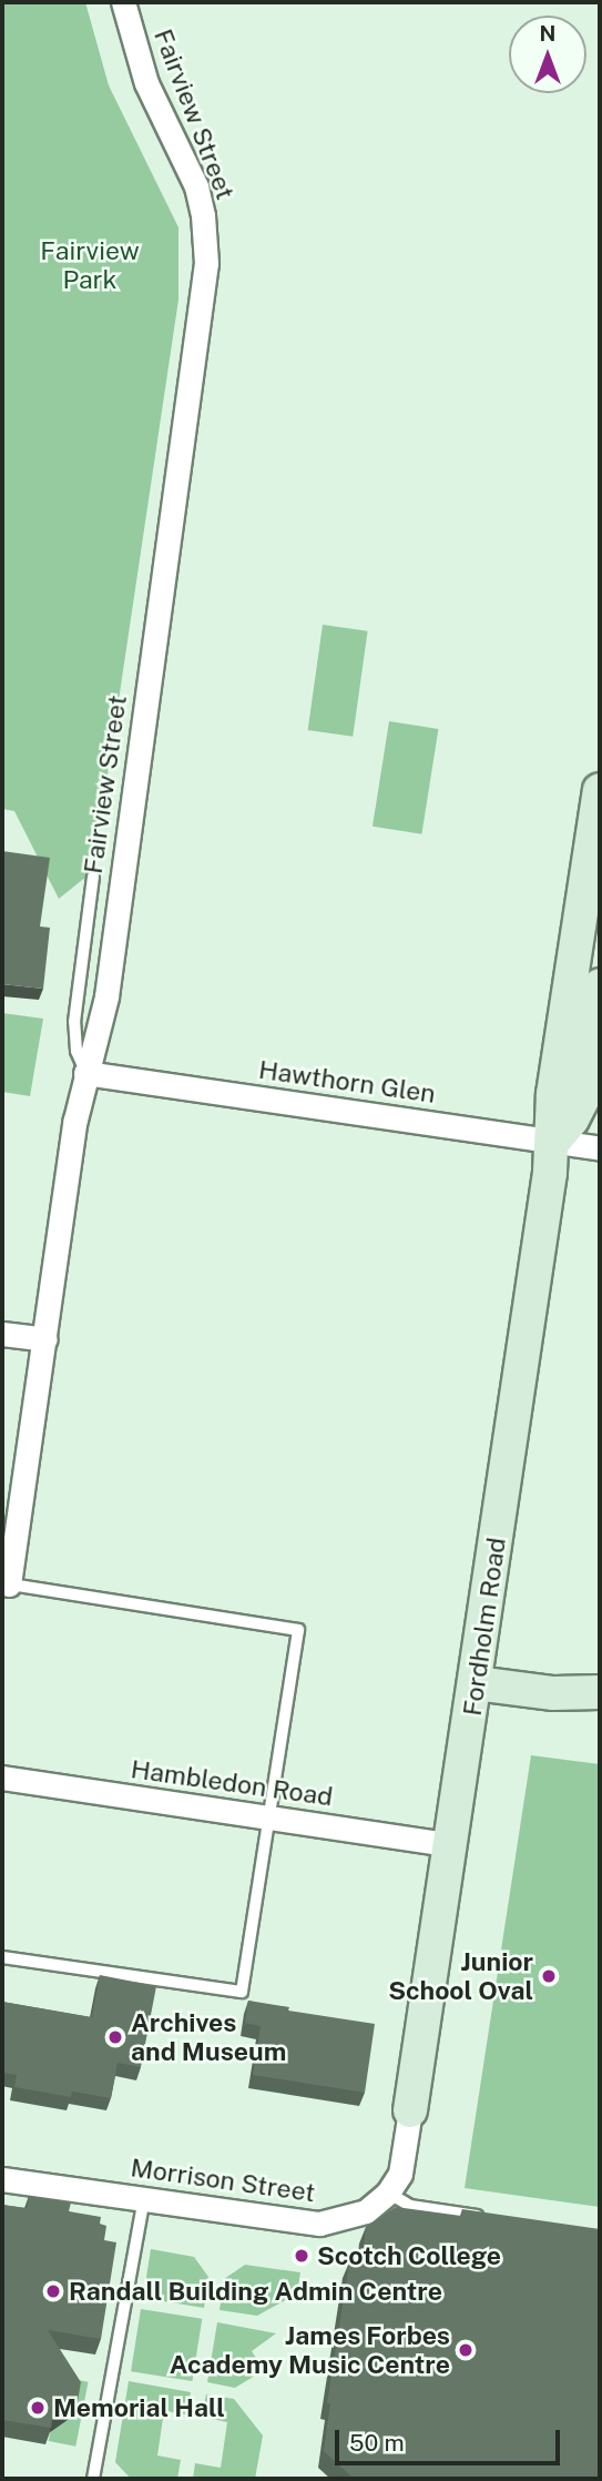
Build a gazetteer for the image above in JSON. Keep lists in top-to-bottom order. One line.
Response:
{"streets":{"street":["Fairview Street","Hawthorn Glen","Fordholm Road","Hambledon Road","Morrison Street"]},"crossings":[["Fairview Street","Hawthorn Glen"],["Hawthorn Glen","Fordholm Road"],["Fordholm Road","Hambledon Road"]],"parks":["Fairview Park"],"places":["Junior School Oval","Archives and Museum","Scotch College","Randall Building Admin Centre","James Forbes Academy Music Centre","Memorial Hall"],"scale_bar":"50 m","north":"top"}
